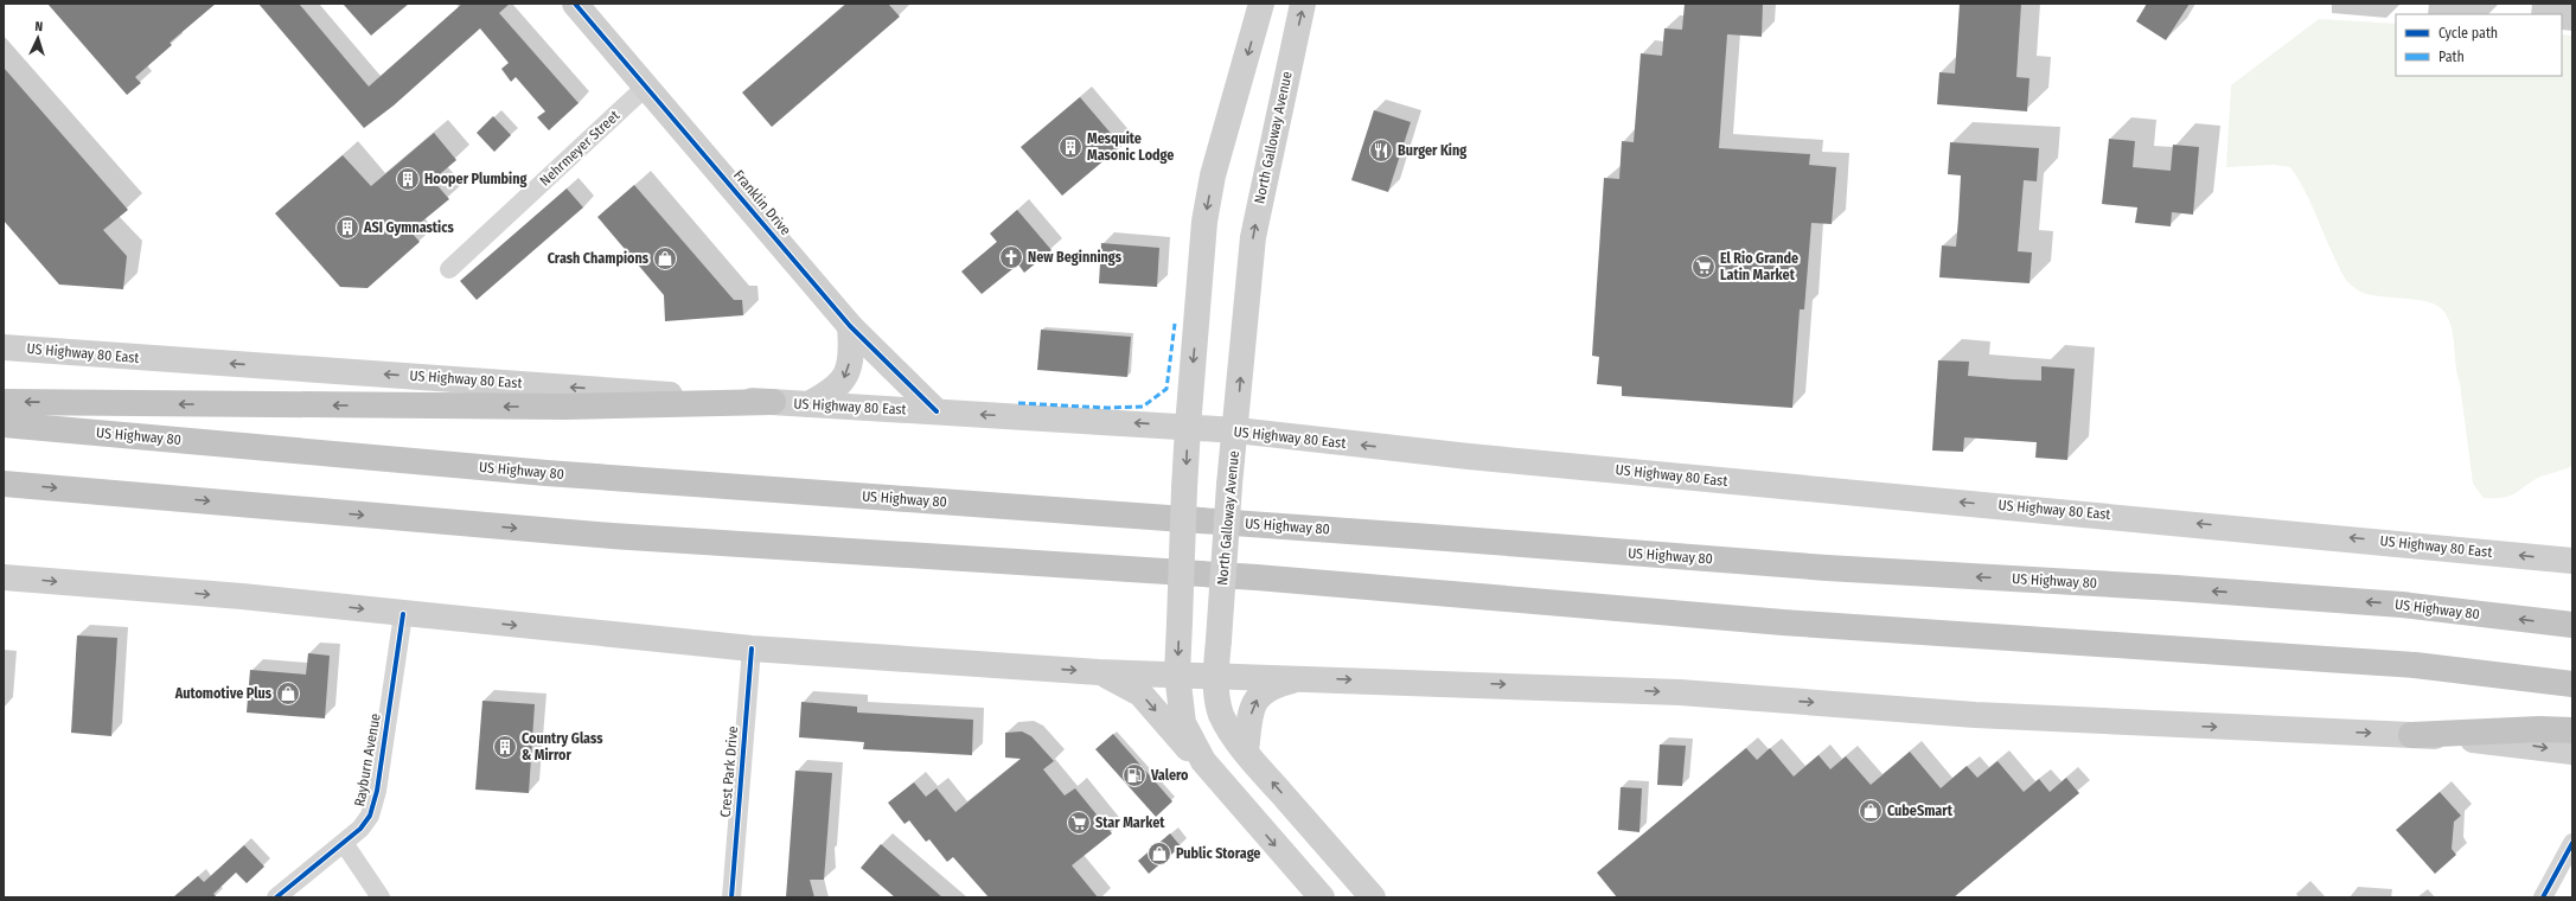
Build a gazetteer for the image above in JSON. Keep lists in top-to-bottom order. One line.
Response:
{"streets":{"highway":["US Highway 80"],"main road":["North Galloway Avenue","Franklin Drive","US Highway 80 East"],"street":["Nehrmeyer Street","Rayburn Avenue","Crest Park Drive"]},"crossings":[["North Galloway Avenue","US Highway 80 East"],["Nehrmeyer Street","Franklin Drive"],["Franklin Drive","US Highway 80 East"]],"places":{"building":["Mesquite Masonic Lodge","Hooper Plumbing","ASI Gymnastics","Country Glass & Mirror"],"restaurant":["Burger King"],"church":["New Beginnings"],"shop":["Crash Champions","Automotive Plus","CubeSmart","Public Storage"],"supermarket":["El Rio Grande Latin Market","Star Market"],"fuel station":["Valero"]},"legend":["Cycle path","Path"],"north":"top"}
